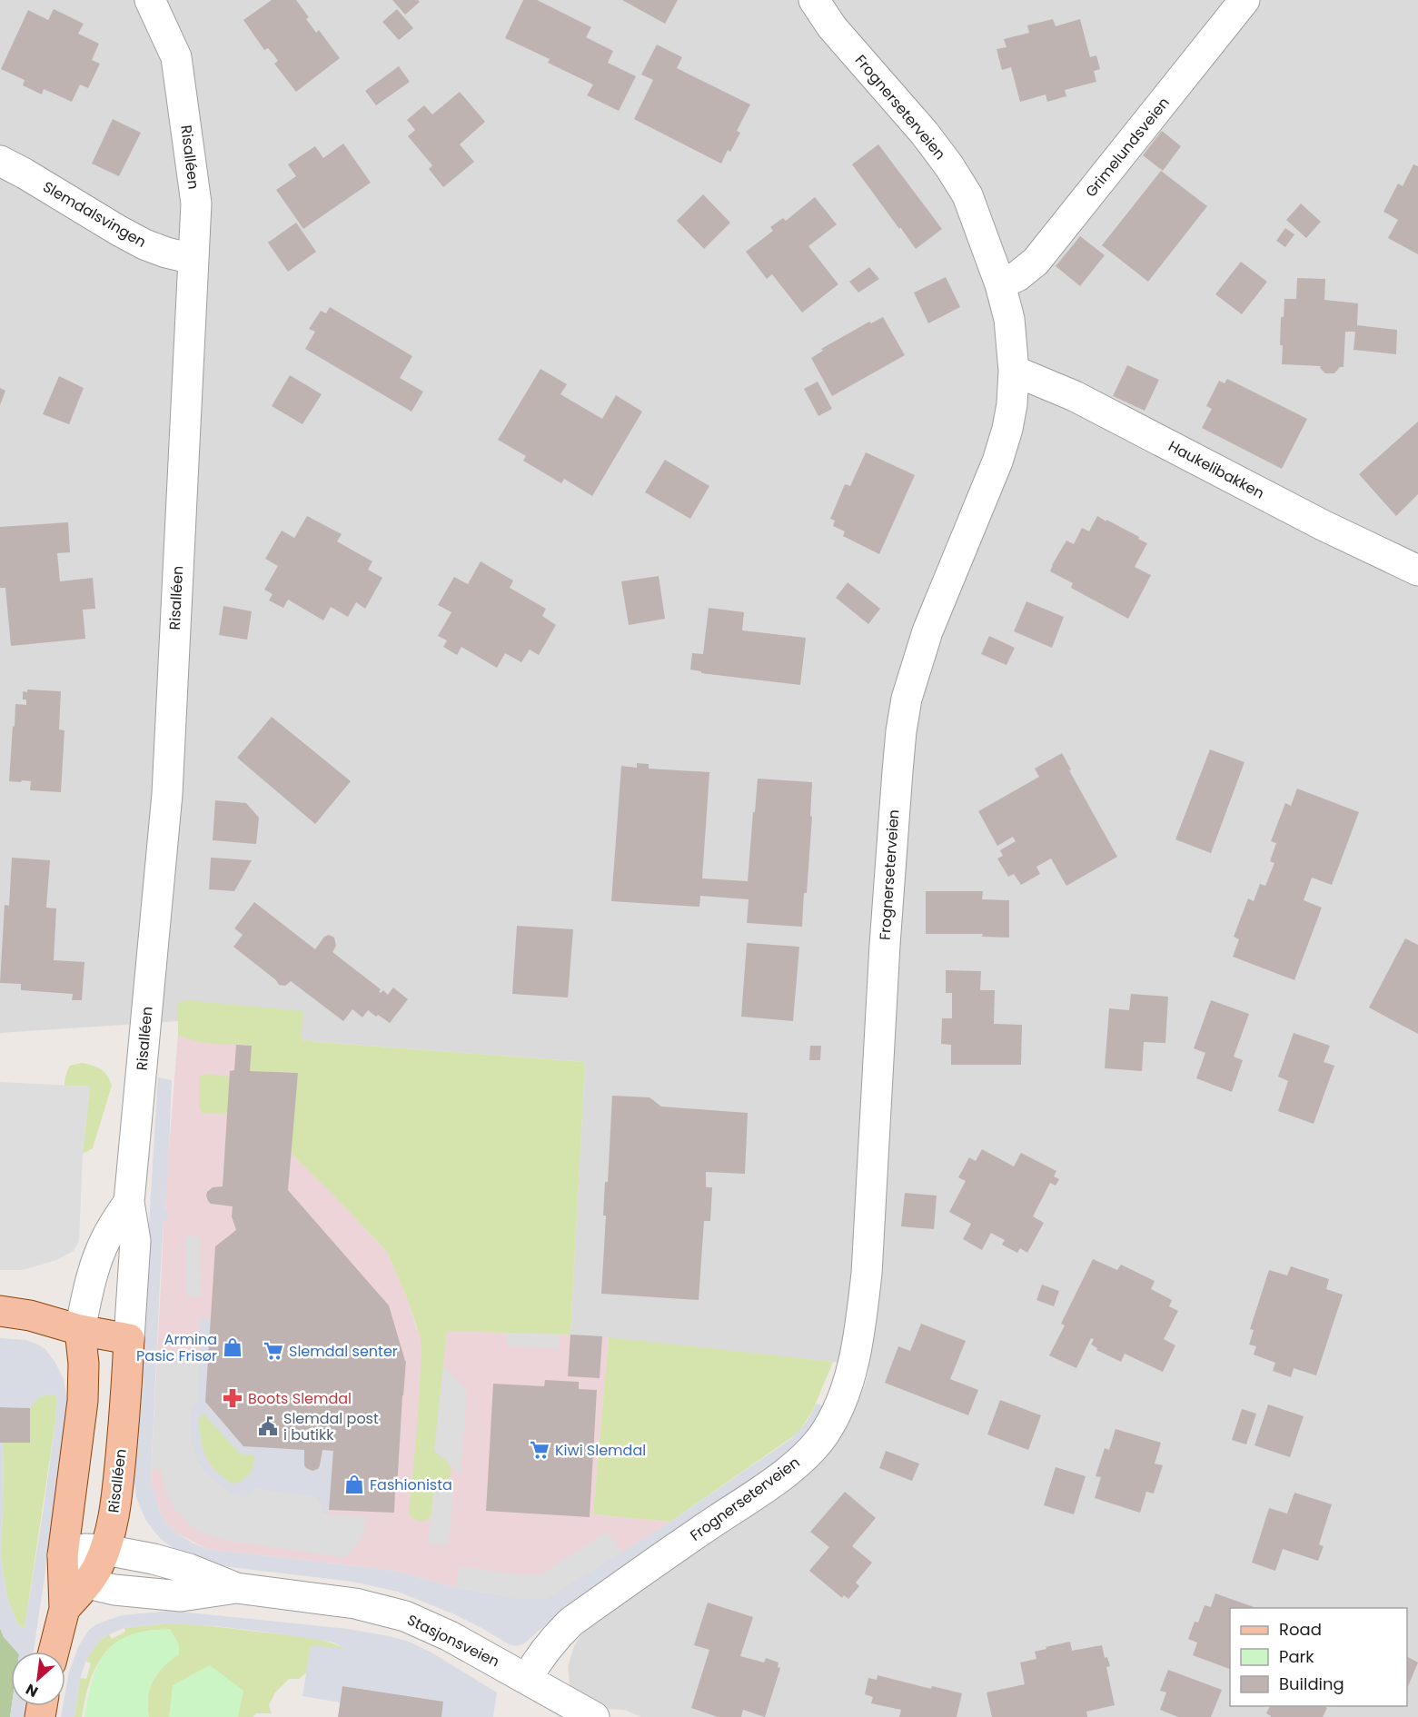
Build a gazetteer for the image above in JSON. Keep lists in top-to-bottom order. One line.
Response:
{"streets":{"main road":["Risalléen"],"street":["Frognerseterveien","Grimelundsveien","Slemdalsvingen","Haukelibakken","Stasjonsveien"]},"crossings":[["Frognerseterveien","Grimelundsveien"],["Frognerseterveien","Haukelibakken"],["Frognerseterveien","Stasjonsveien"],["Risalléen","Slemdalsvingen"],["Risalléen","Stasjonsveien"]],"places":{"shop":["Armina Pasic Frisør","Fashionista"],"supermarket":["Slemdal senter","Kiwi Slemdal"],"pharmacy":["Boots Slemdal"],"public building":["Slemdal post i butikk"]},"legend":["Road","Park","Building"],"north":"bottom left"}
